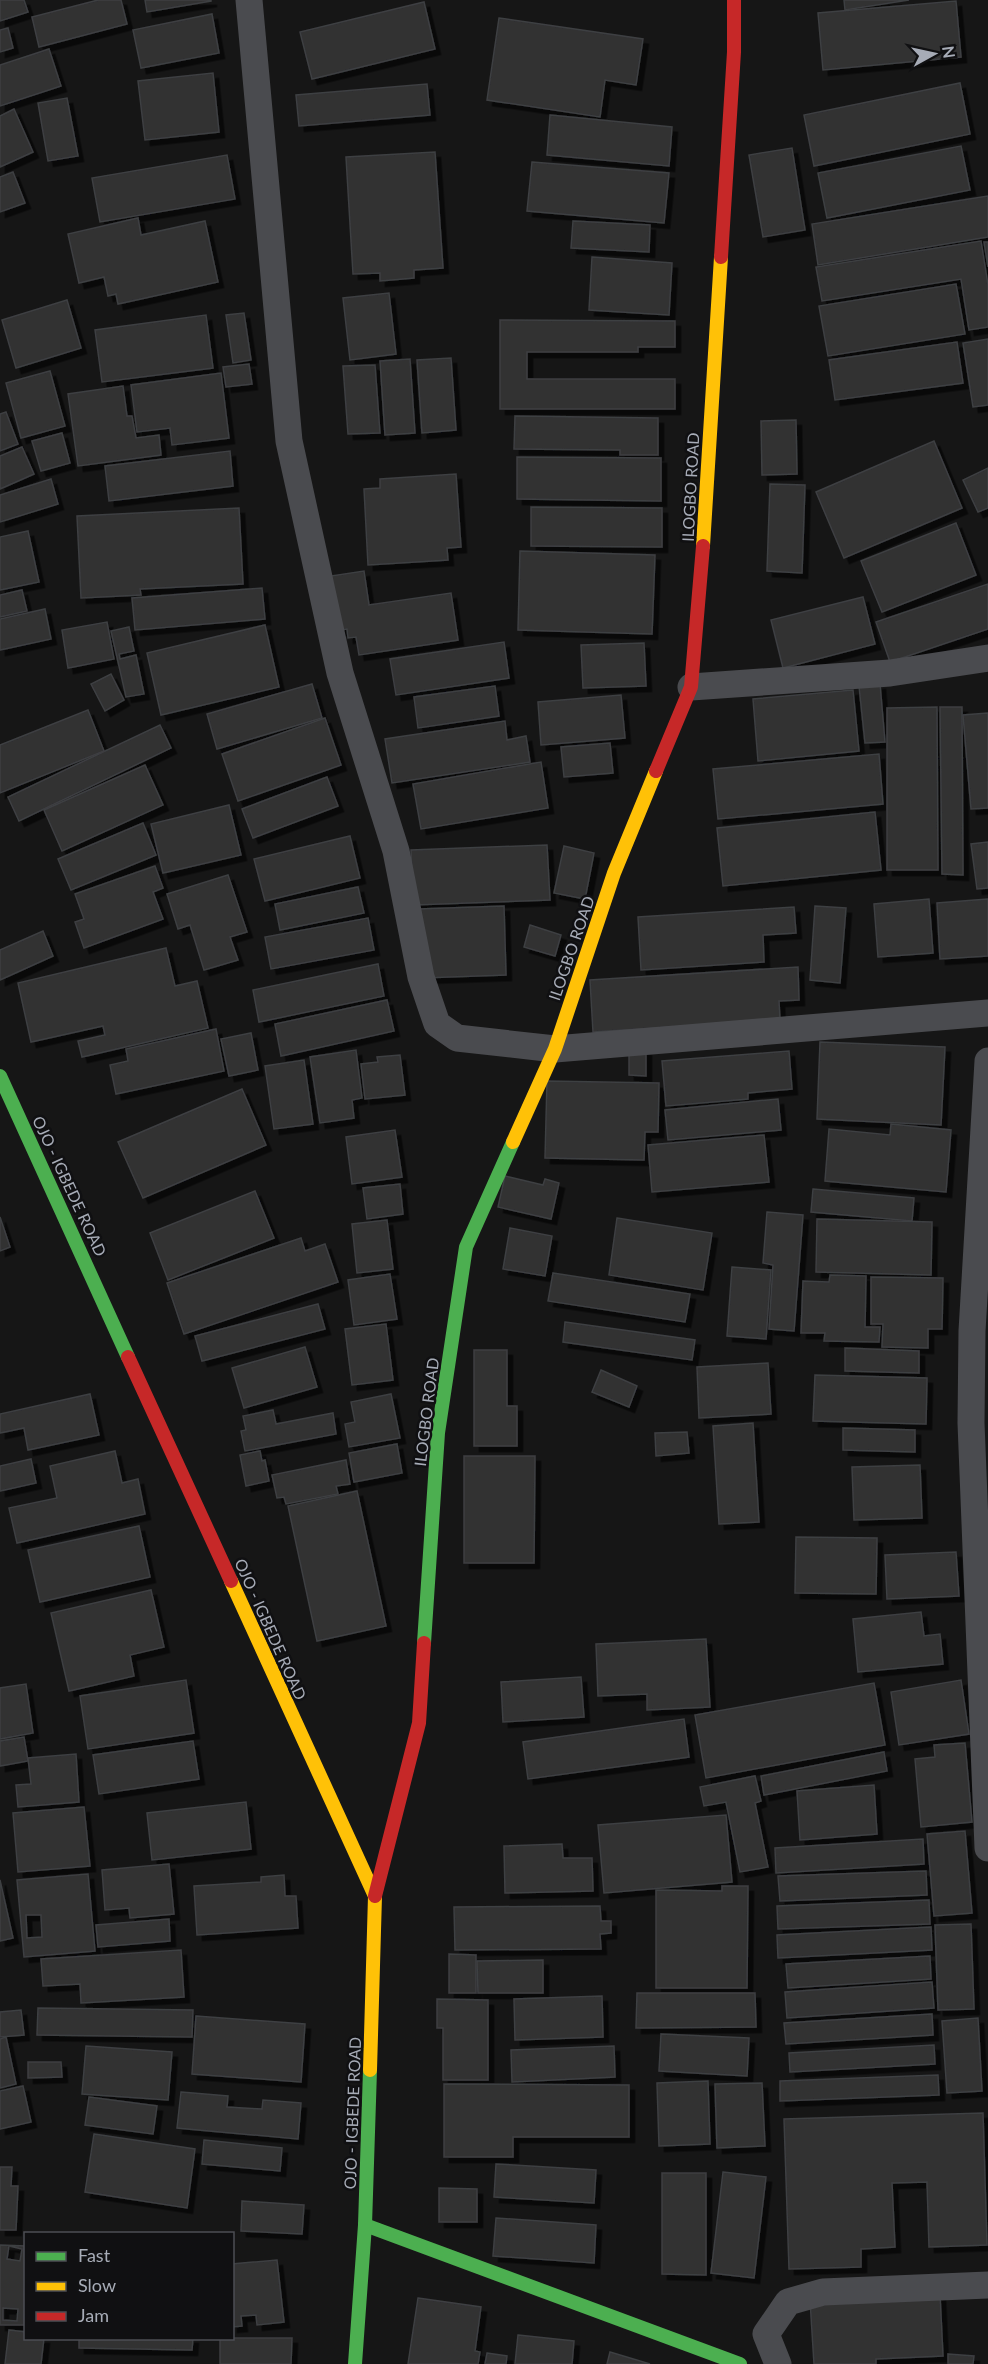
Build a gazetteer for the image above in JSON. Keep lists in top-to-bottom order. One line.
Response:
{"streets":{"main road":["ILOGBO ROAD","OJO - IGBEDE ROAD"]},"crossings":[["ILOGBO ROAD","OJO - IGBEDE ROAD"]],"legend":["Fast","Slow","Jam"],"north":"right"}
